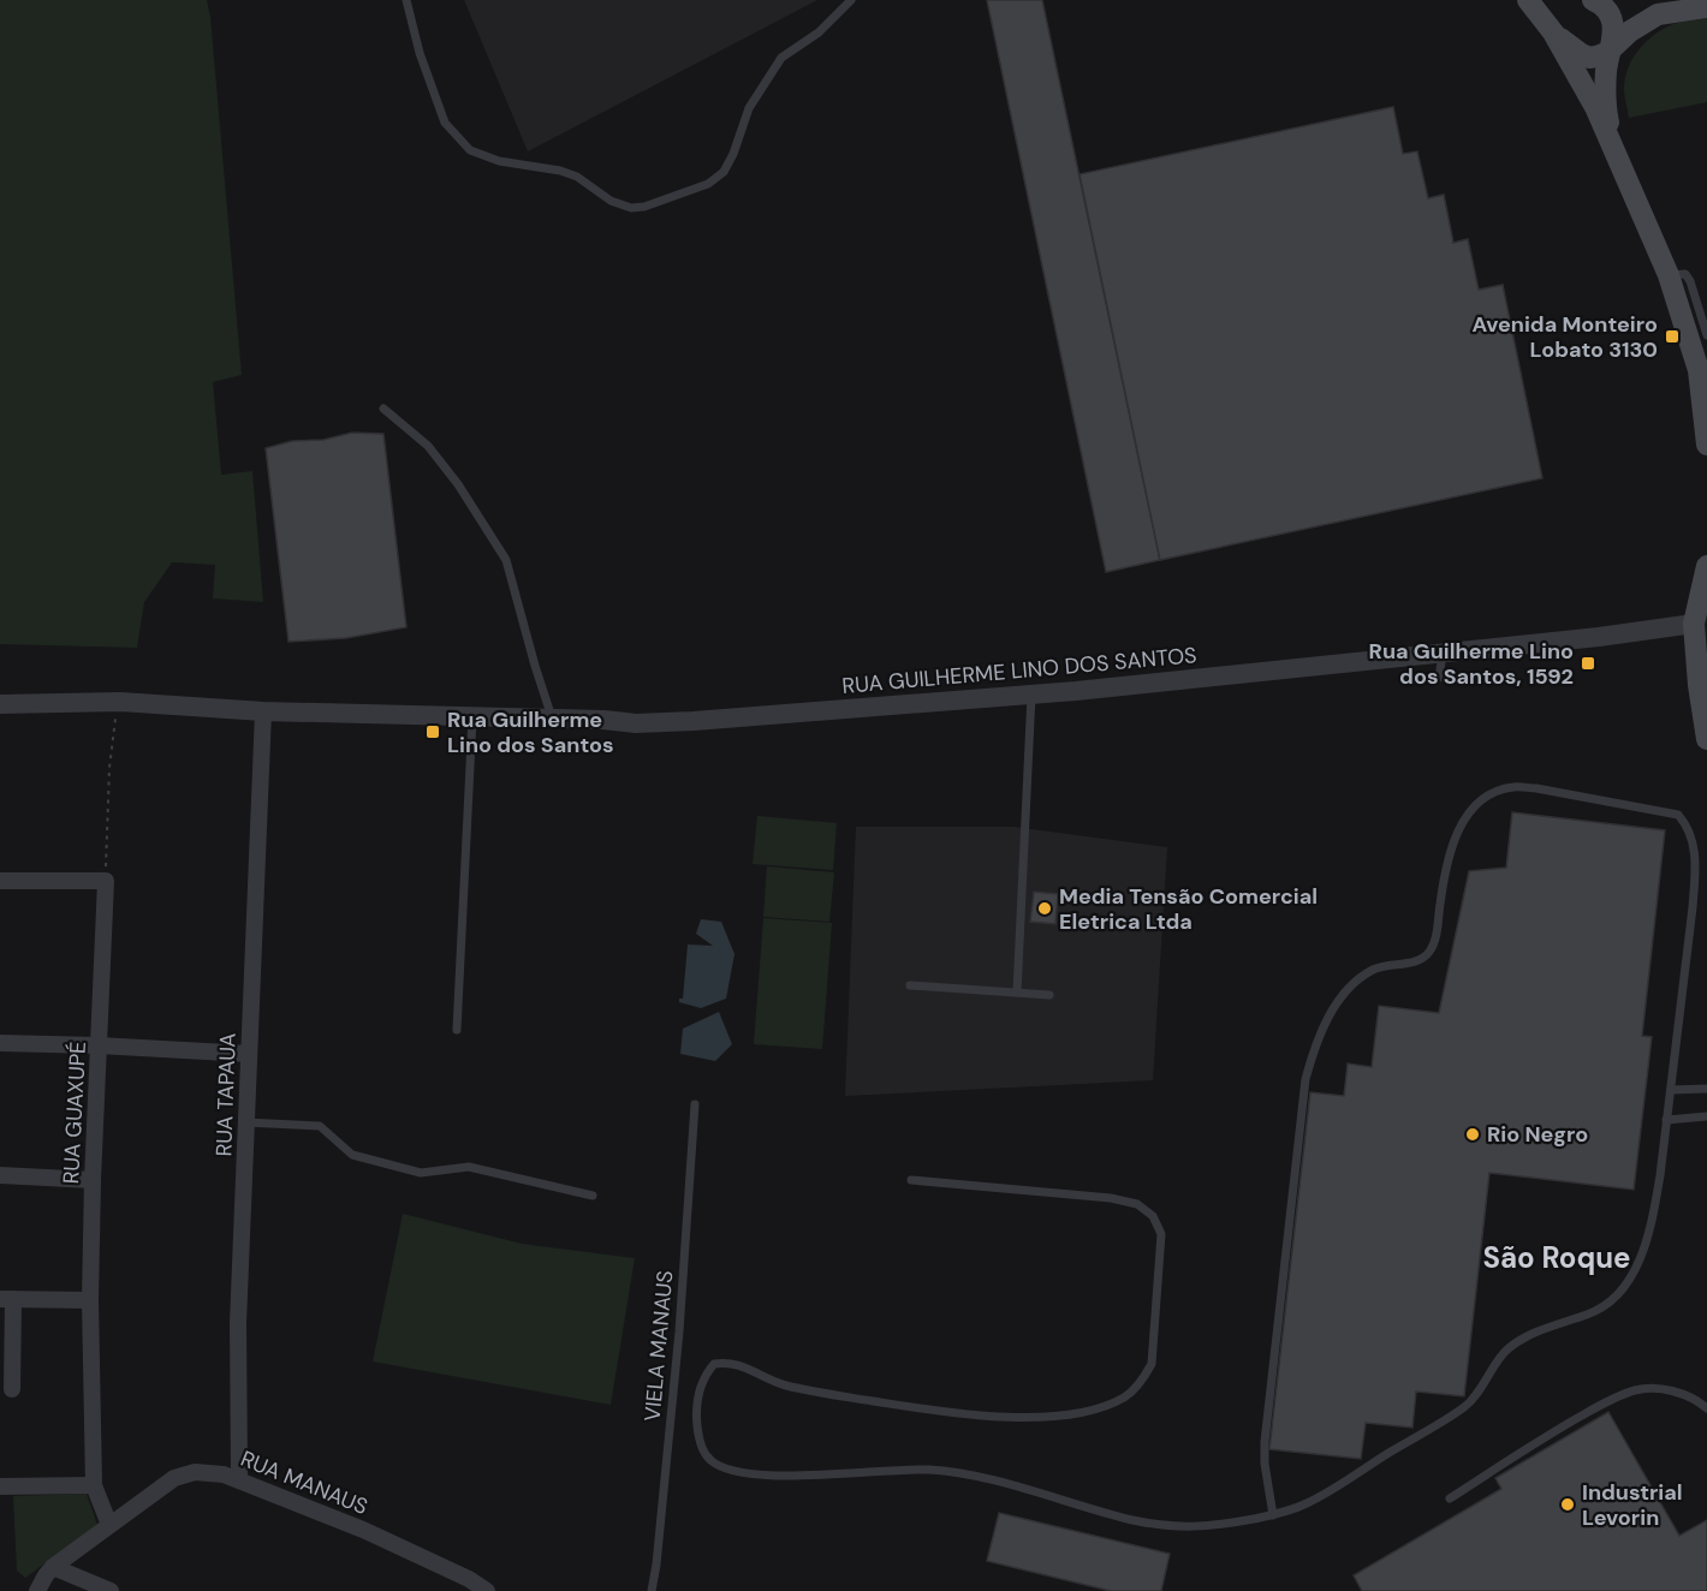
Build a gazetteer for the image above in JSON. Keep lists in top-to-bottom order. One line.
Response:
{"streets":{"street":["RUA GUILHERME LINO DOS SANTOS","RUA TAPAUA","RUA GUAXUPÉ","RUA MANAUS"],"lane":["VIELA MANAUS"]},"crossings":[["RUA GUILHERME LINO DOS SANTOS","RUA TAPAUA"],["RUA TAPAUA","RUA MANAUS"],["RUA GUAXUPÉ","RUA MANAUS"]],"districts":["São Roque"],"places":{"transit":["Avenida Monteiro Lobato 3130","Rua Guilherme Lino dos Santos, 1592","Rua Guilherme Lino dos Santos"],"other":["Media Tensão Comercial Eletrica Ltda","Rio Negro","Industrial Levorin"]}}
